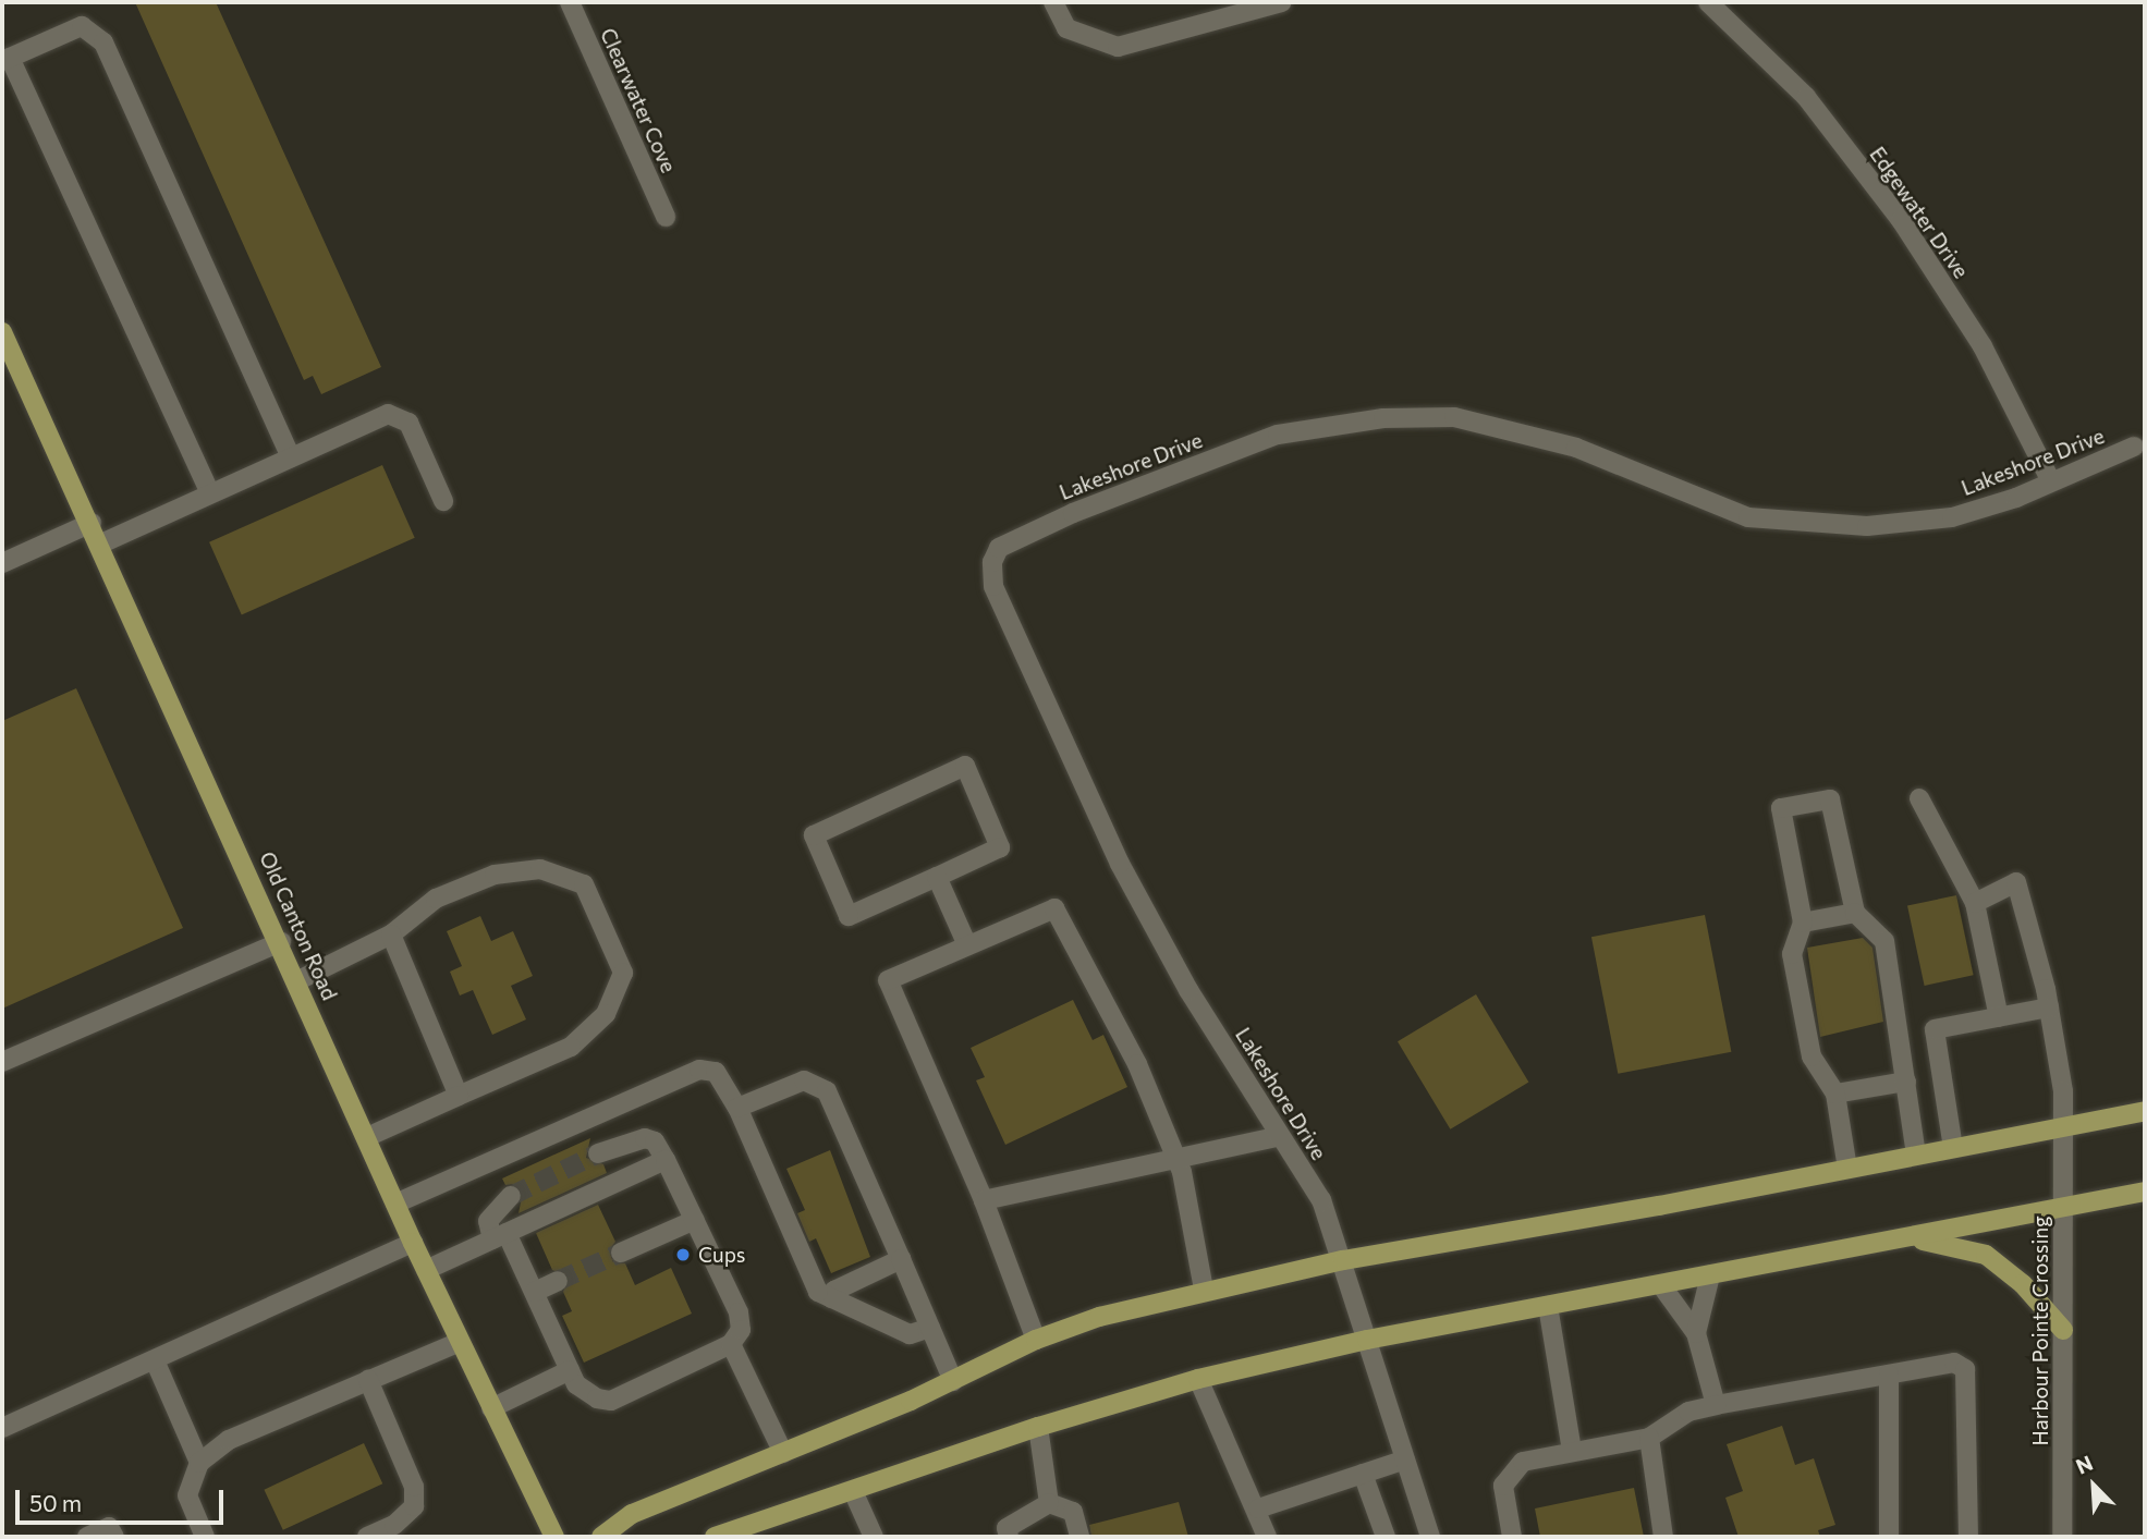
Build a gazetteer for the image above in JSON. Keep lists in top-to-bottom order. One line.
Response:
{"streets":{"main road":["Old Canton Road"],"street":["Clearwater Cove","Edgewater Drive","Lakeshore Drive","Harbour Pointe Crossing"]},"crossings":[["Edgewater Drive","Lakeshore Drive"]],"places":["Cups"],"scale_bar":"50 m","north":"top left"}
